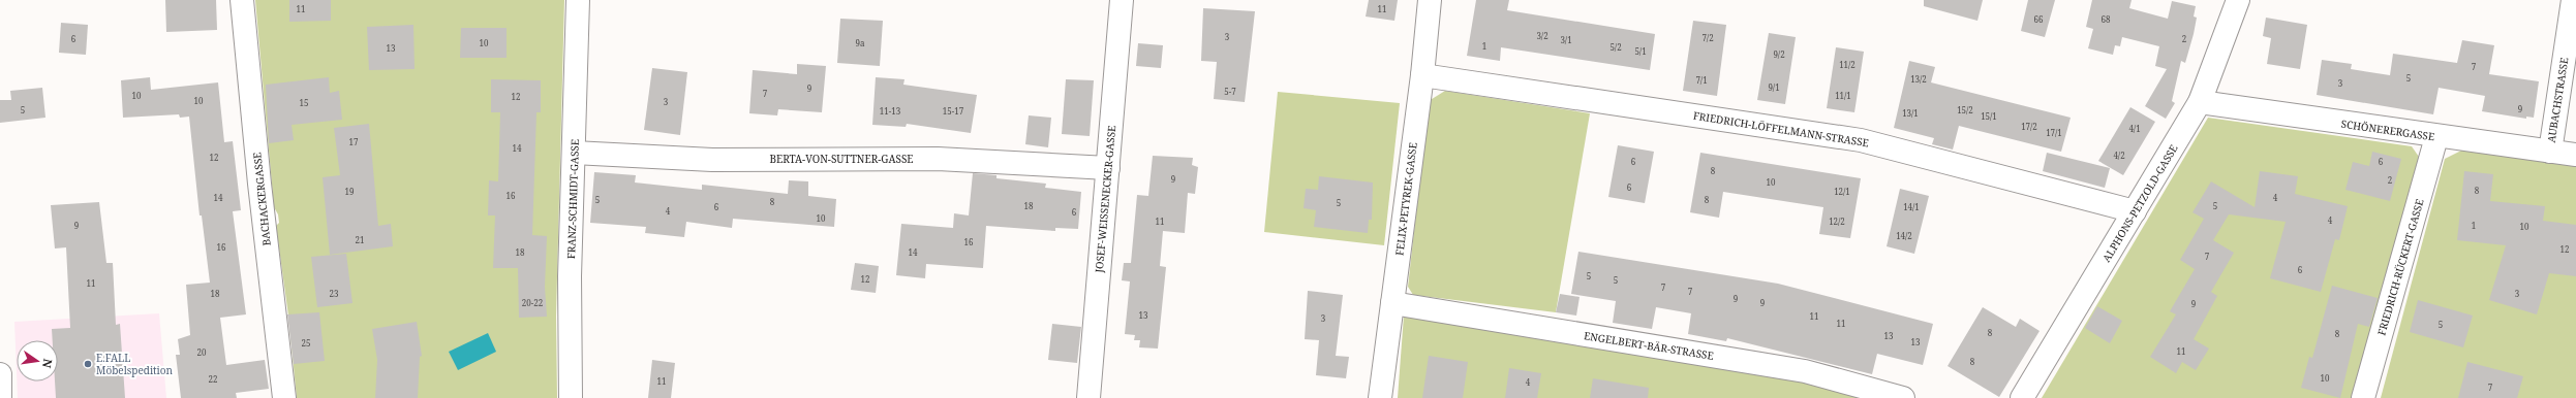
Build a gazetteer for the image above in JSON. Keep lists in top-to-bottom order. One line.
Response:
{"streets":{"street":["AUBACHSTRASSE","FRIEDRICH-LÖFFELMANN-STRASSE","SCHÖNERERGASSE","BERTA-VON-SUTTNER-GASSE","BACHACKERGASSE","FRANZ-SCHMIDT-GASSE","JOSEF-WEISSENECKER-GASSE","FELIX-PETYREK-GASSE","ALPHONS-PETZOLD-GASSE","FRIEDRICH-RÜCKERT-GASSE","ENGELBERT-BÄR-STRASSE"]},"crossings":[["AUBACHSTRASSE","SCHÖNERERGASSE"],["FRIEDRICH-LÖFFELMANN-STRASSE","FELIX-PETYREK-GASSE"],["FRIEDRICH-LÖFFELMANN-STRASSE","ALPHONS-PETZOLD-GASSE"],["SCHÖNERERGASSE","ALPHONS-PETZOLD-GASSE"],["SCHÖNERERGASSE","FRIEDRICH-RÜCKERT-GASSE"],["BERTA-VON-SUTTNER-GASSE","FRANZ-SCHMIDT-GASSE"],["BERTA-VON-SUTTNER-GASSE","JOSEF-WEISSENECKER-GASSE"],["FELIX-PETYREK-GASSE","ENGELBERT-BÄR-STRASSE"]],"places":["E.FALL Möbelspedition"],"house_numbers":["11","11","66","68","3/2","3","7/2","6","2","3/1","10","9a","1","5/2","13","5/1","9/2","11/2","7","5","13/2","7/1","3","9/1","9","5-7","7","10","11/1","12","10","3","15","9","5","15/2","11-13","15-17","13/1","15/1","17/2","4/1","17/1","17","14","4/2","12","6","6","8","9","2","10","6","8","19","12/1","16","14","4","5","8","8","5","18","5","6","14/1","4","6","10","4","11","12/2","9","1","10","14/2","21","16","16","12","18","14","7","6","5","12","5","11","7","7","18","23","3","9","20-22","9","9","13","11","3","11","5","8","8","13","13","25","11","20","8","10","22","11","4","7"],"north":"right"}
